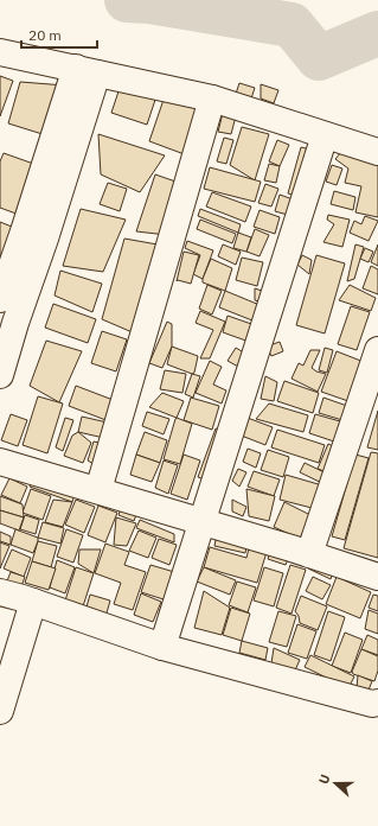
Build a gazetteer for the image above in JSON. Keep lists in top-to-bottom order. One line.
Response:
{"scale_bar":"20 m","north":"left"}
